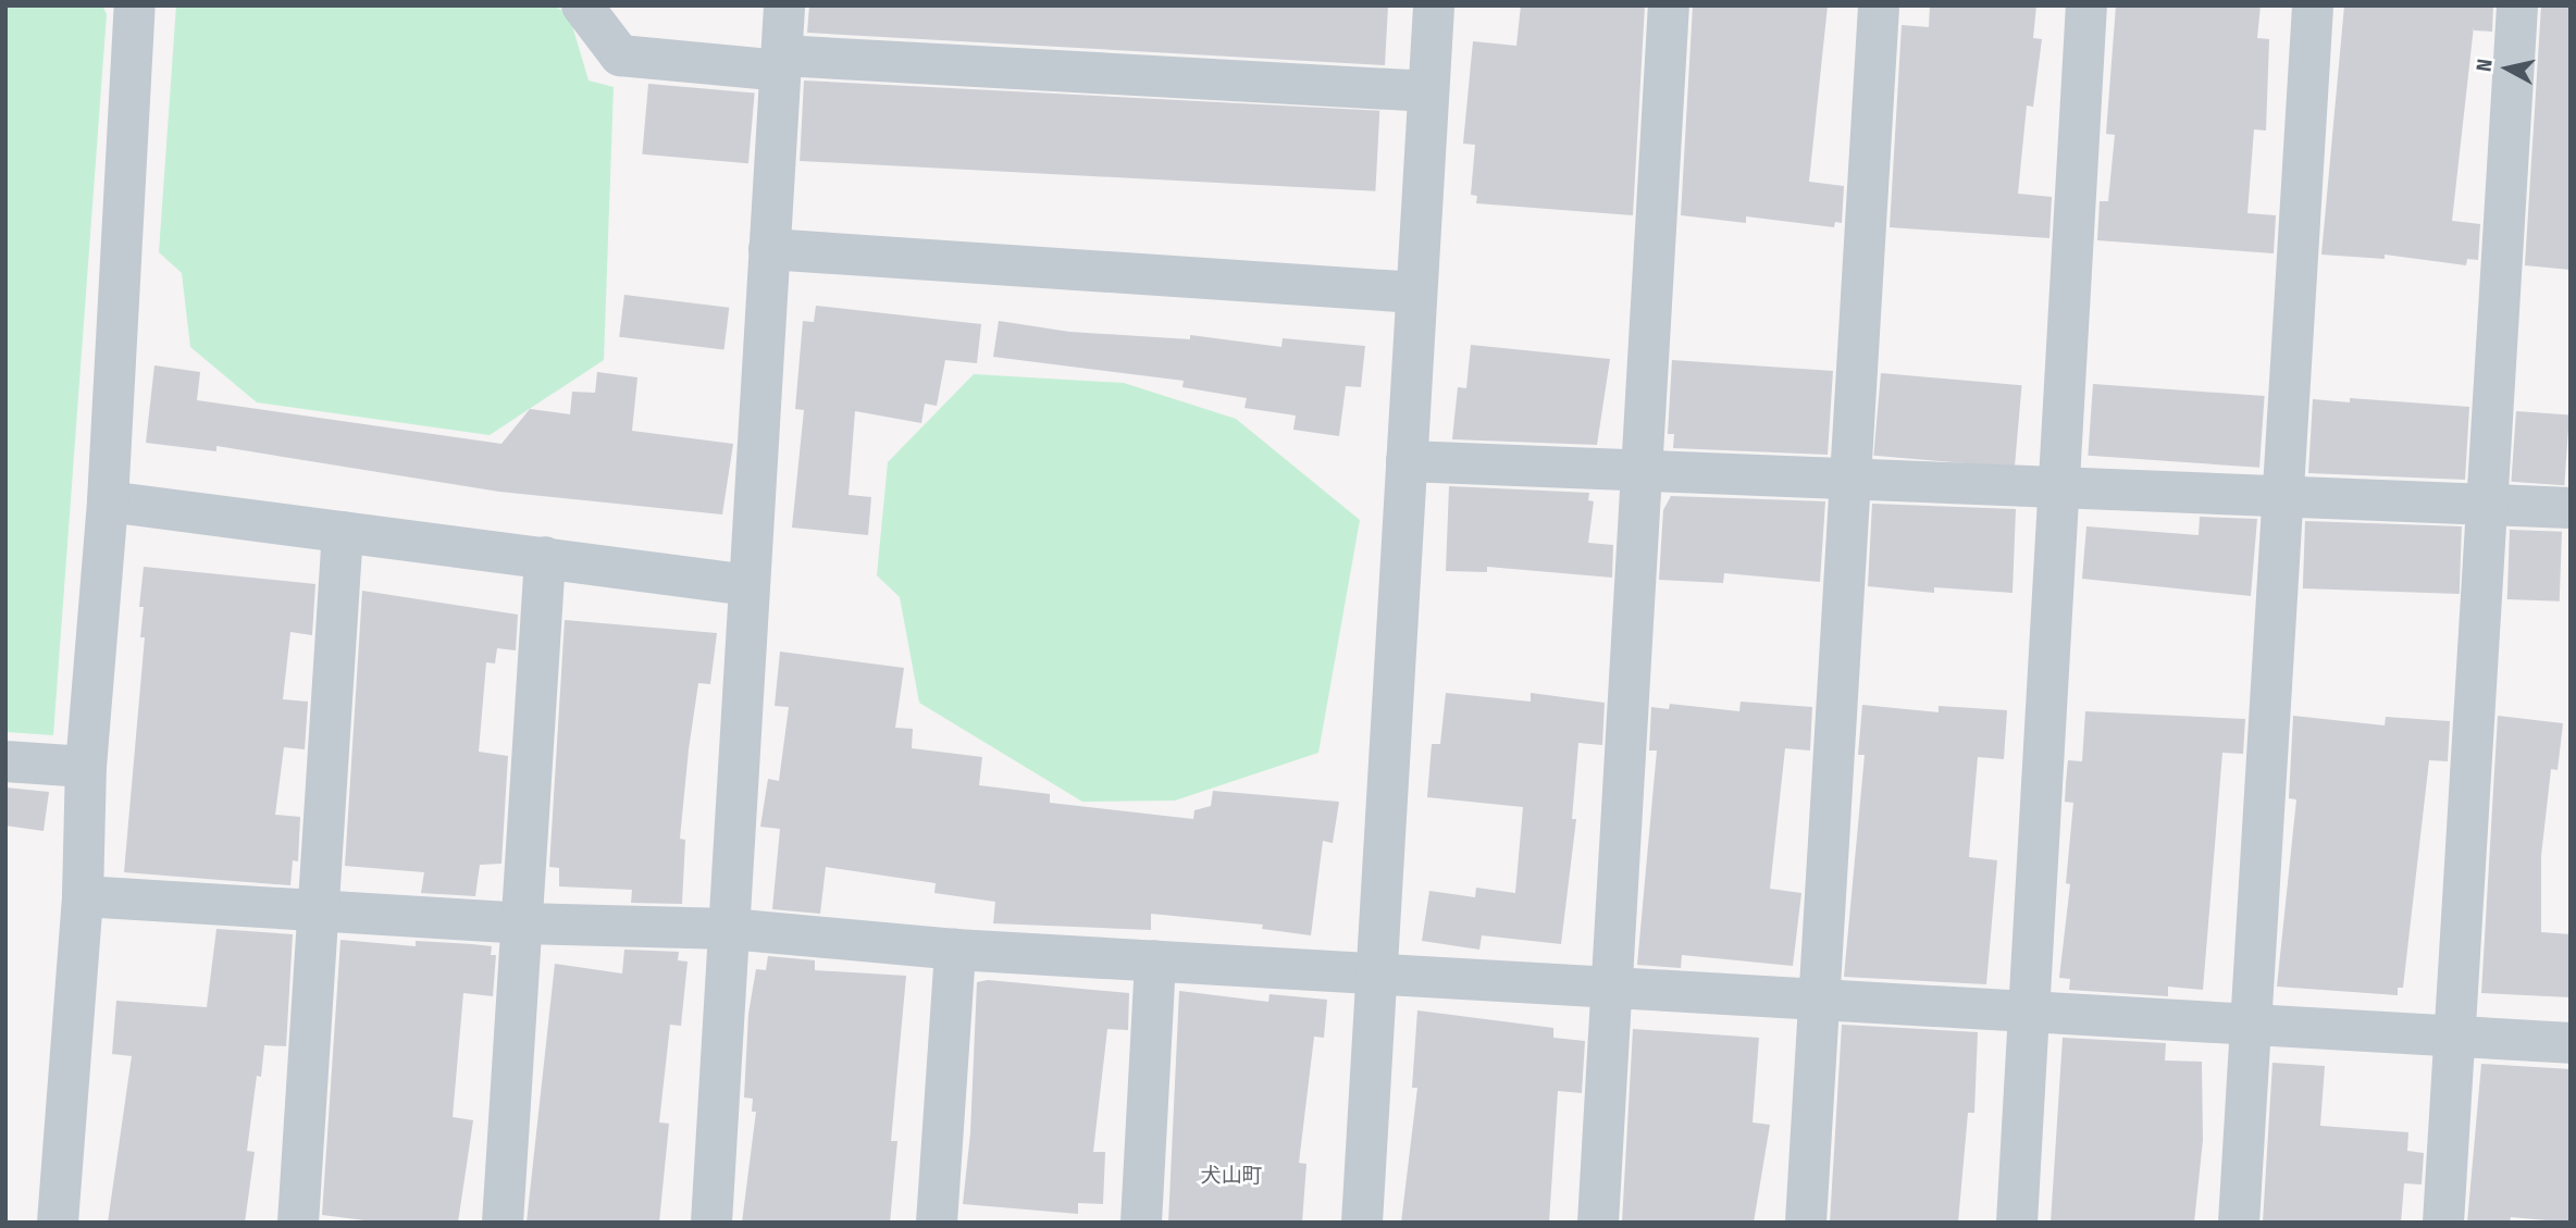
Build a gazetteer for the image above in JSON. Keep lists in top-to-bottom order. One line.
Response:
{"districts":["犬山町"],"north":"left"}
